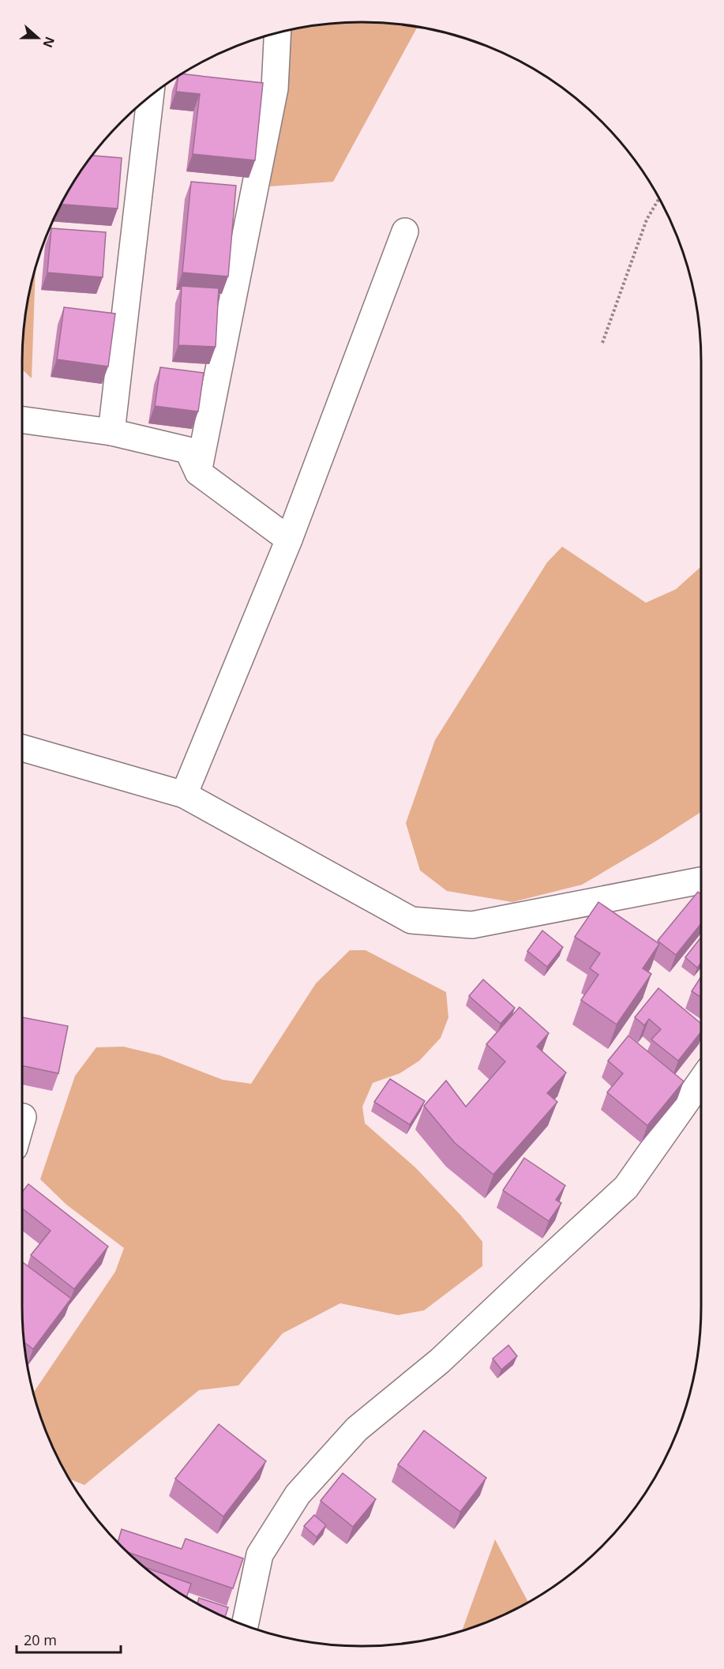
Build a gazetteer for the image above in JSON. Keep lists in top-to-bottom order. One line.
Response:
{"scale_bar":"20 m","north":"right"}
